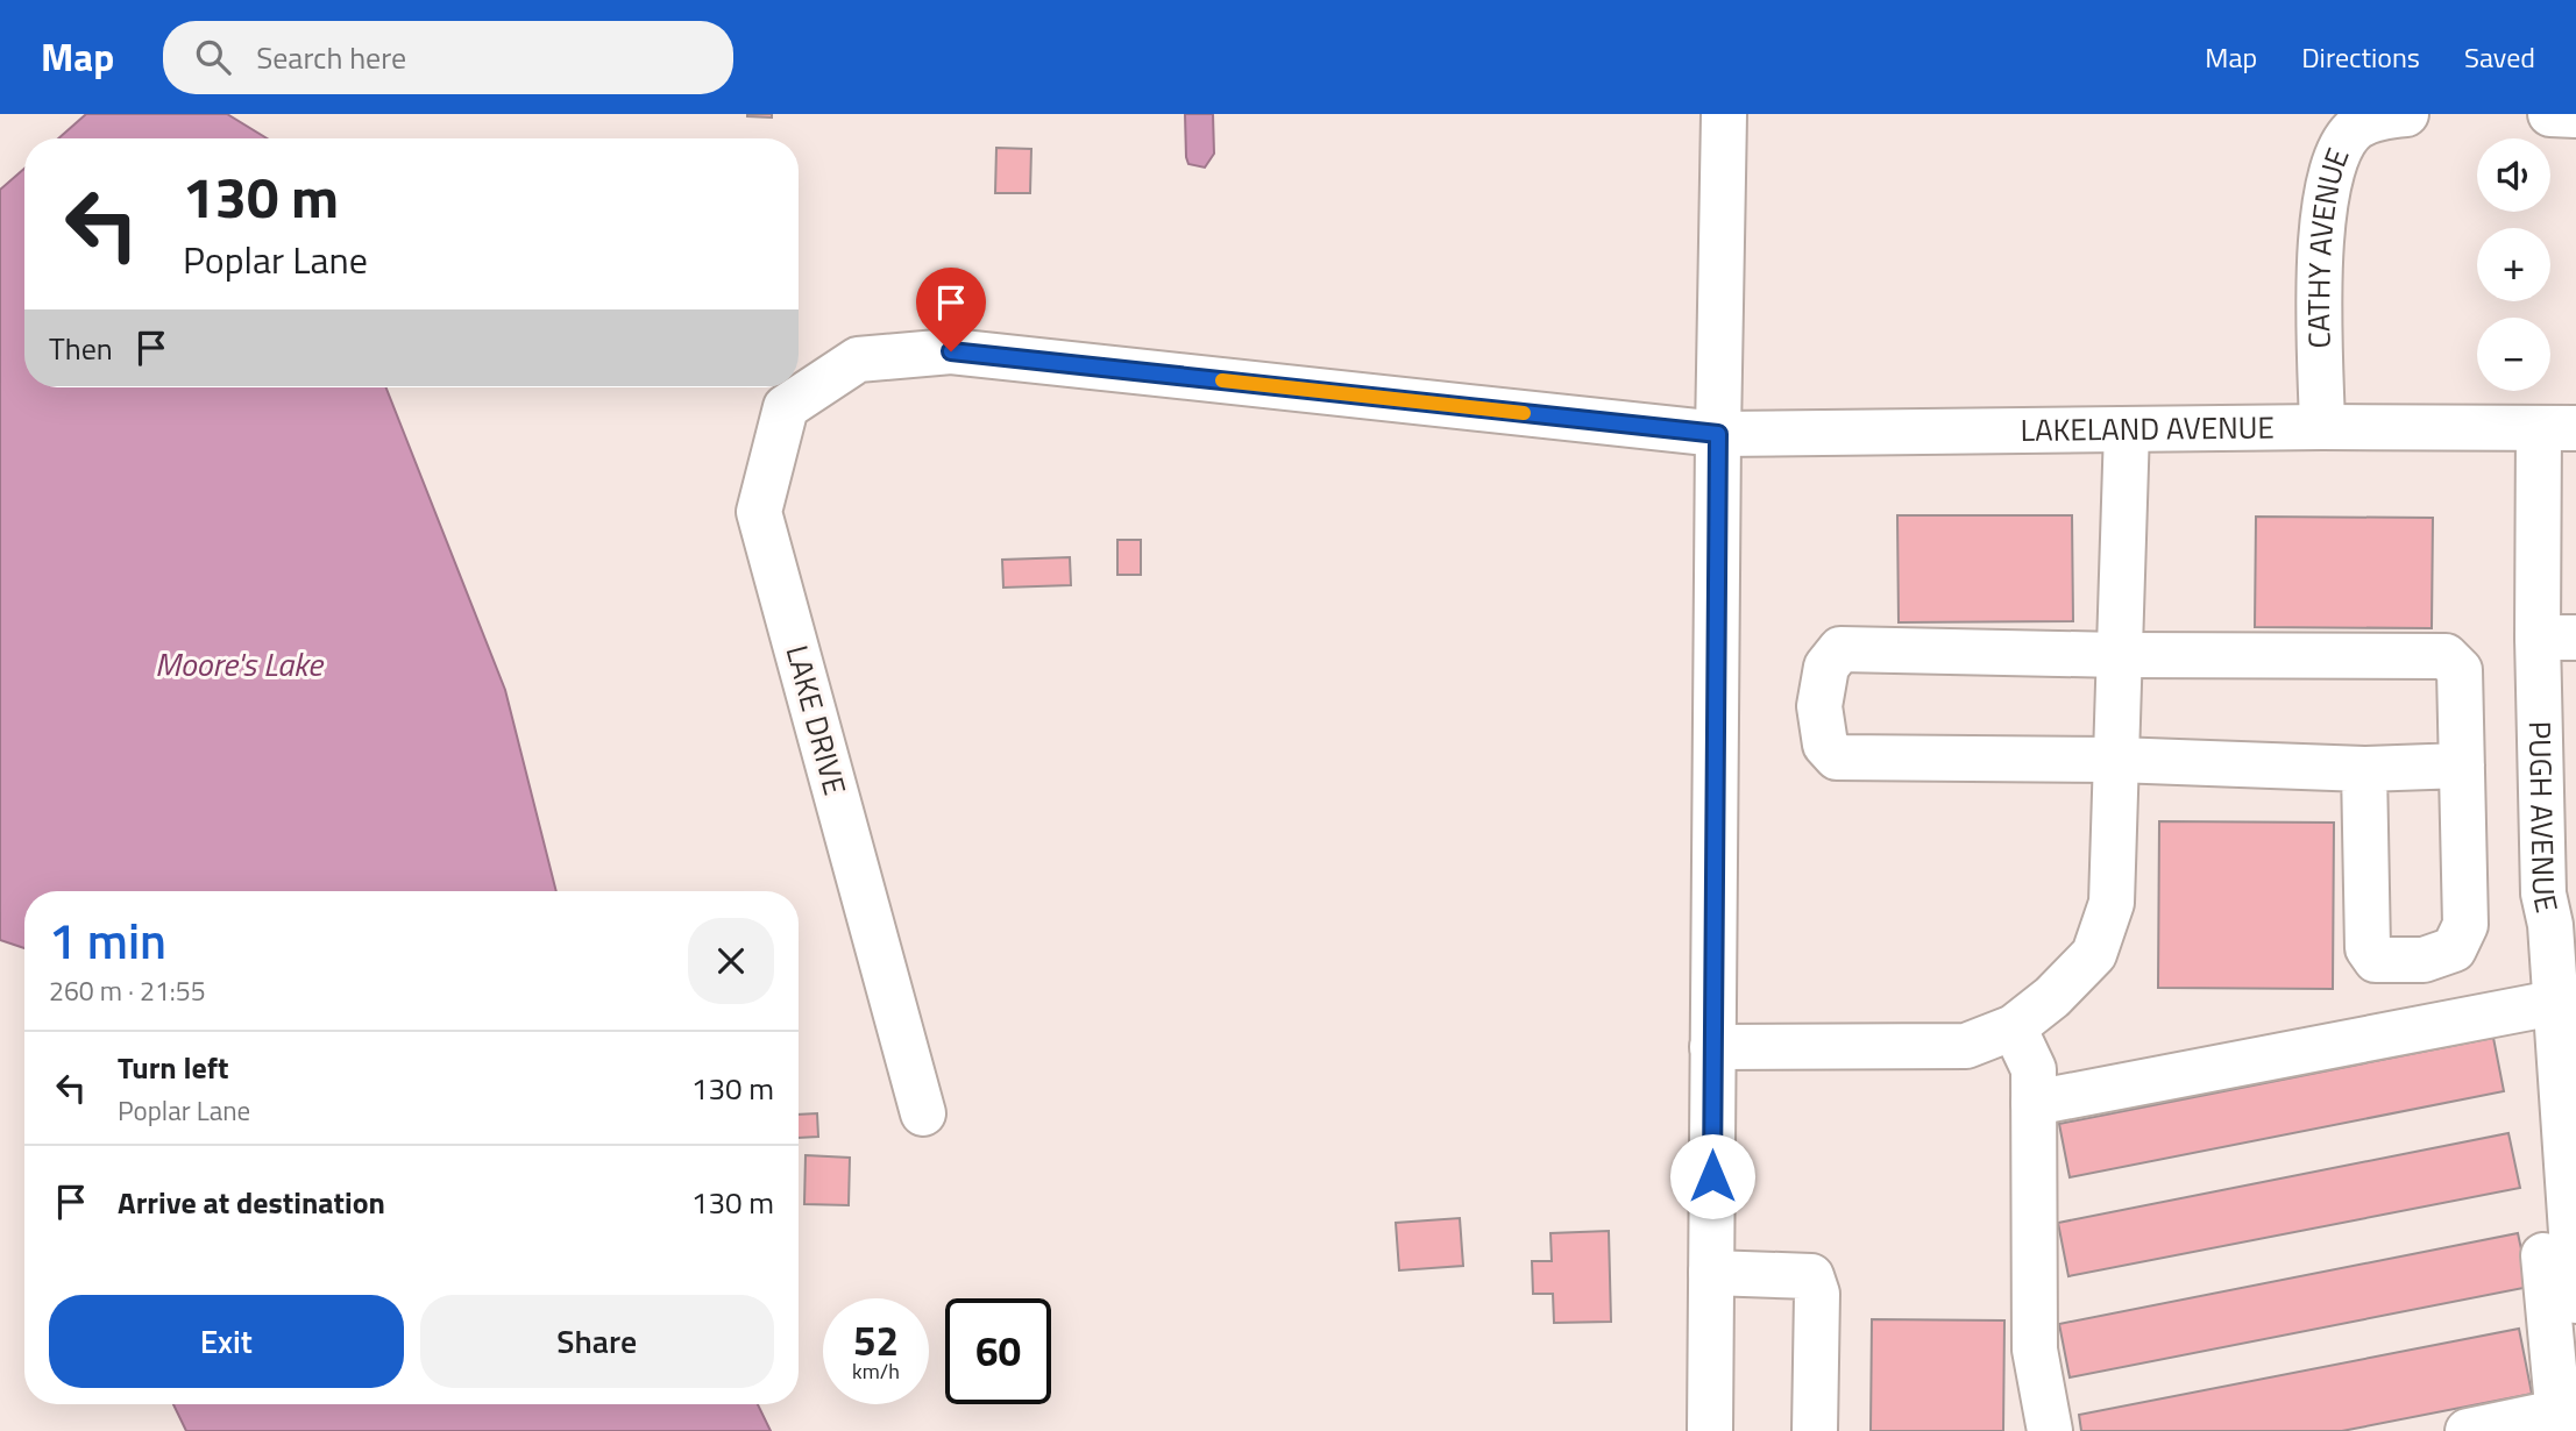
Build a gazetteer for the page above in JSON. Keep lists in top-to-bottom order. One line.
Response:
{"streets":{"street":["CATHY AVENUE","LAKELAND AVENUE","LAKE DRIVE","PUGH AVENUE"]},"crossings":[["CATHY AVENUE","LAKELAND AVENUE"],["LAKELAND AVENUE","LAKE DRIVE"],["LAKELAND AVENUE","PUGH AVENUE"]],"water":["Moore's Lake"],"page":{"header":"Map","search":"Search here","nav":["Map","Directions","Saved"],"map_buttons":["+","−"],"turn":["130 m","Poplar Lane"],"then":"Then","heading":["1 min","260 m · 21:55"],"list":[{"name":"Turn left","note":"Poplar Lane","value":"130 m"},{"name":"Arrive at destination","value":"130 m"}],"buttons":["Exit","Share"],"speed":"52 km/h","limit":"60"}}
